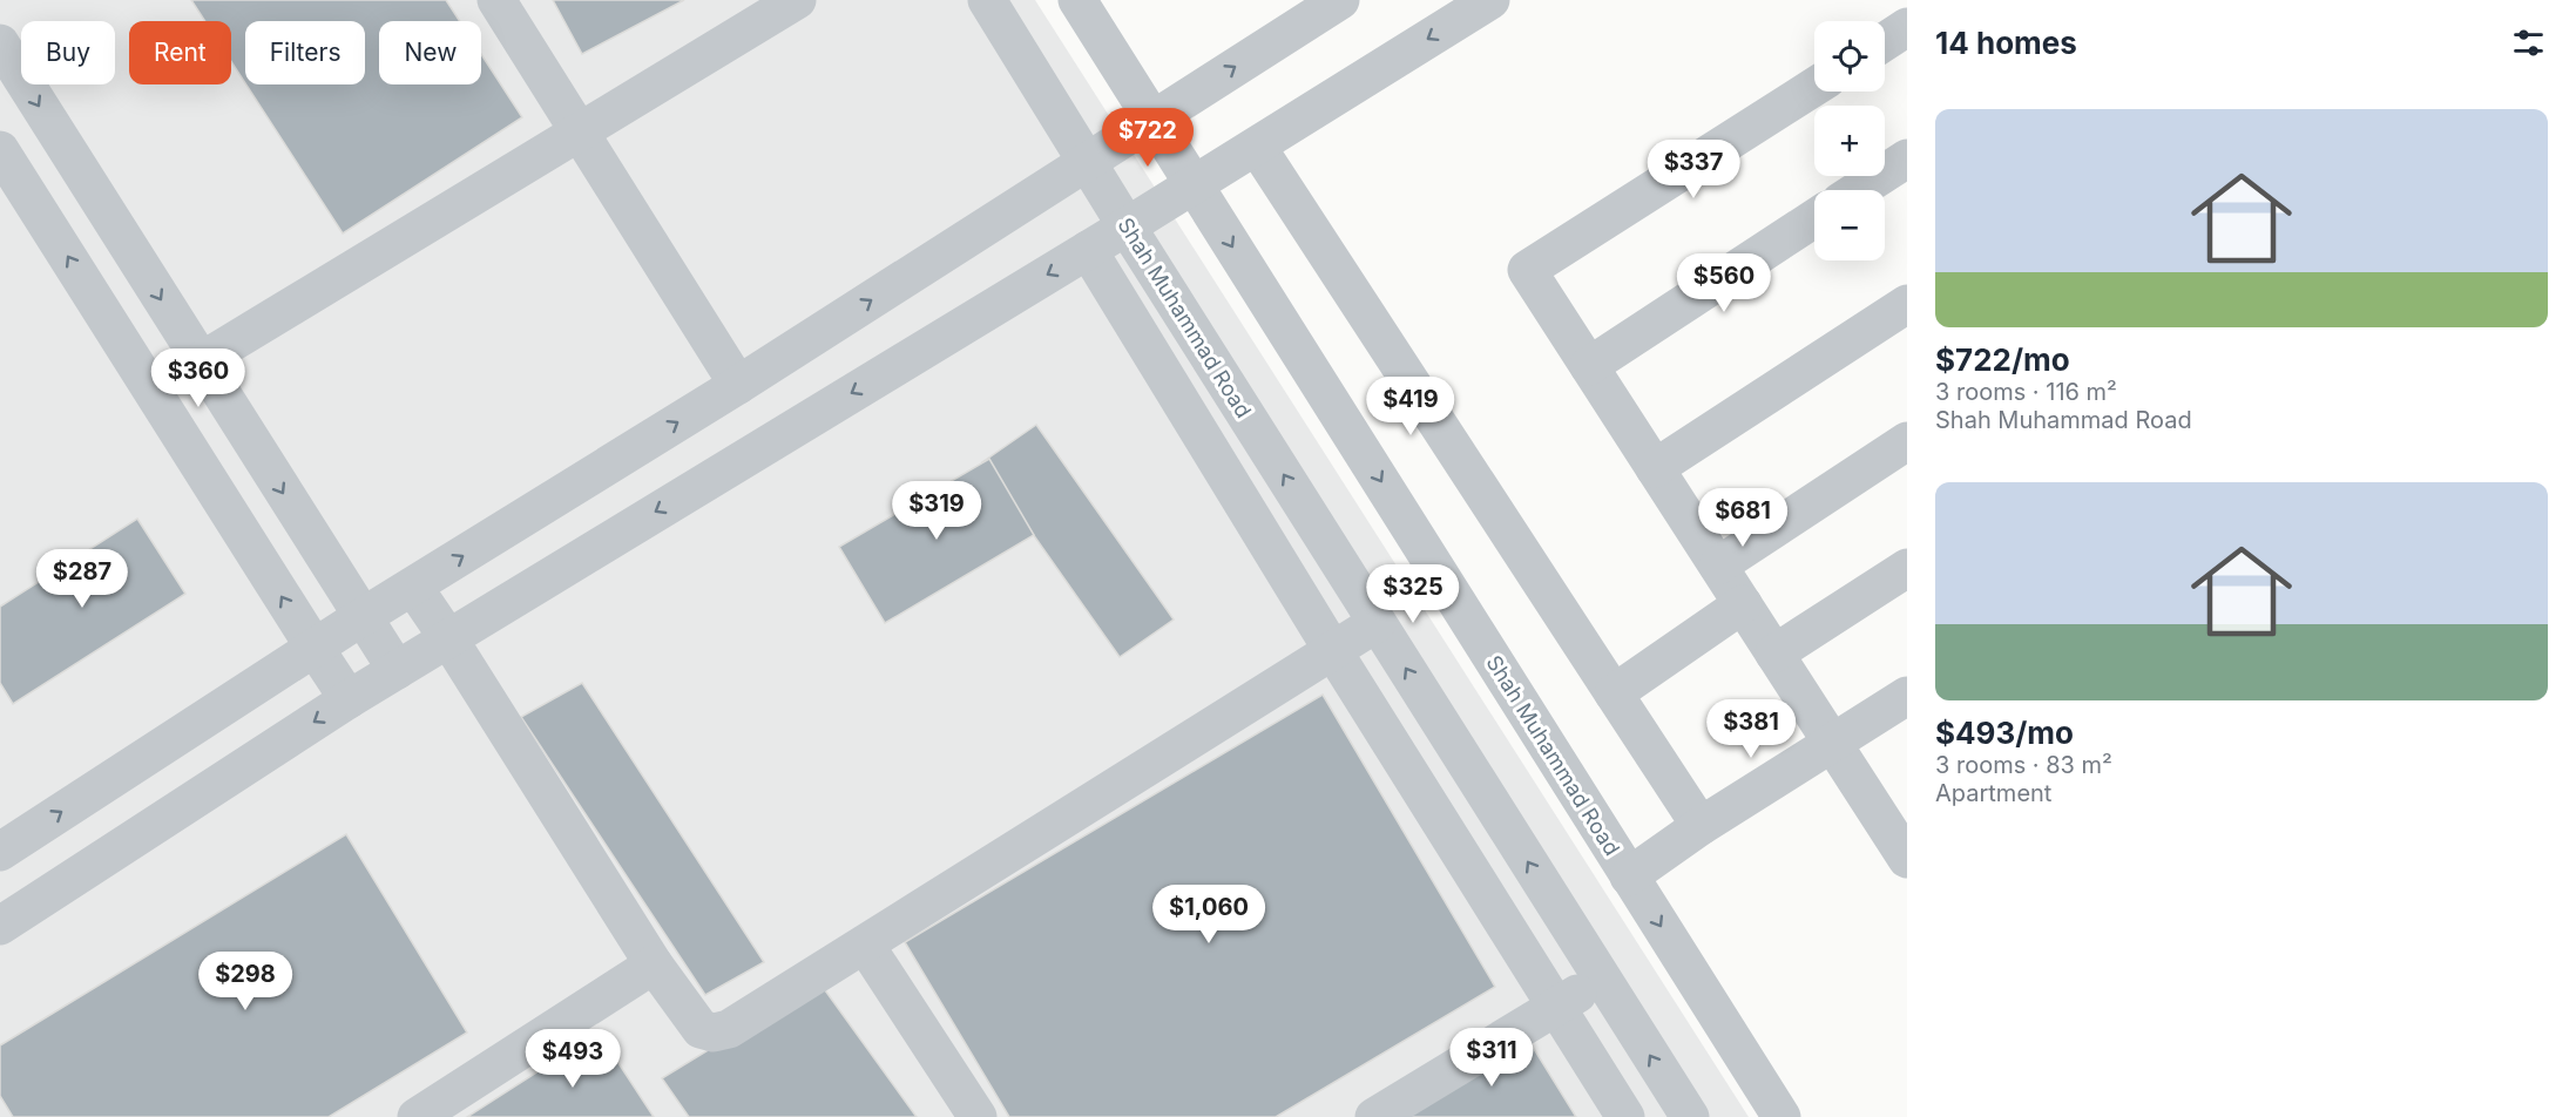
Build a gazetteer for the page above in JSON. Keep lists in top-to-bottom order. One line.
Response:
{"streets":{"street":["Shah Muhammad Road"]},"page":{"heading":"14 homes","map_buttons":["+","−"],"chip":["Buy","Rent","Filters","New"],"list":[{"name":"$722/mo","note":"3 rooms · 116 m² · Shah Muhammad Road"},{"name":"$493/mo","note":"3 rooms · 83 m² · Apartment"}],"price":["$722","$337","$560","$360","$419","$319","$681","$287","$325","$381","$1,060","$298","$311","$493"]}}
